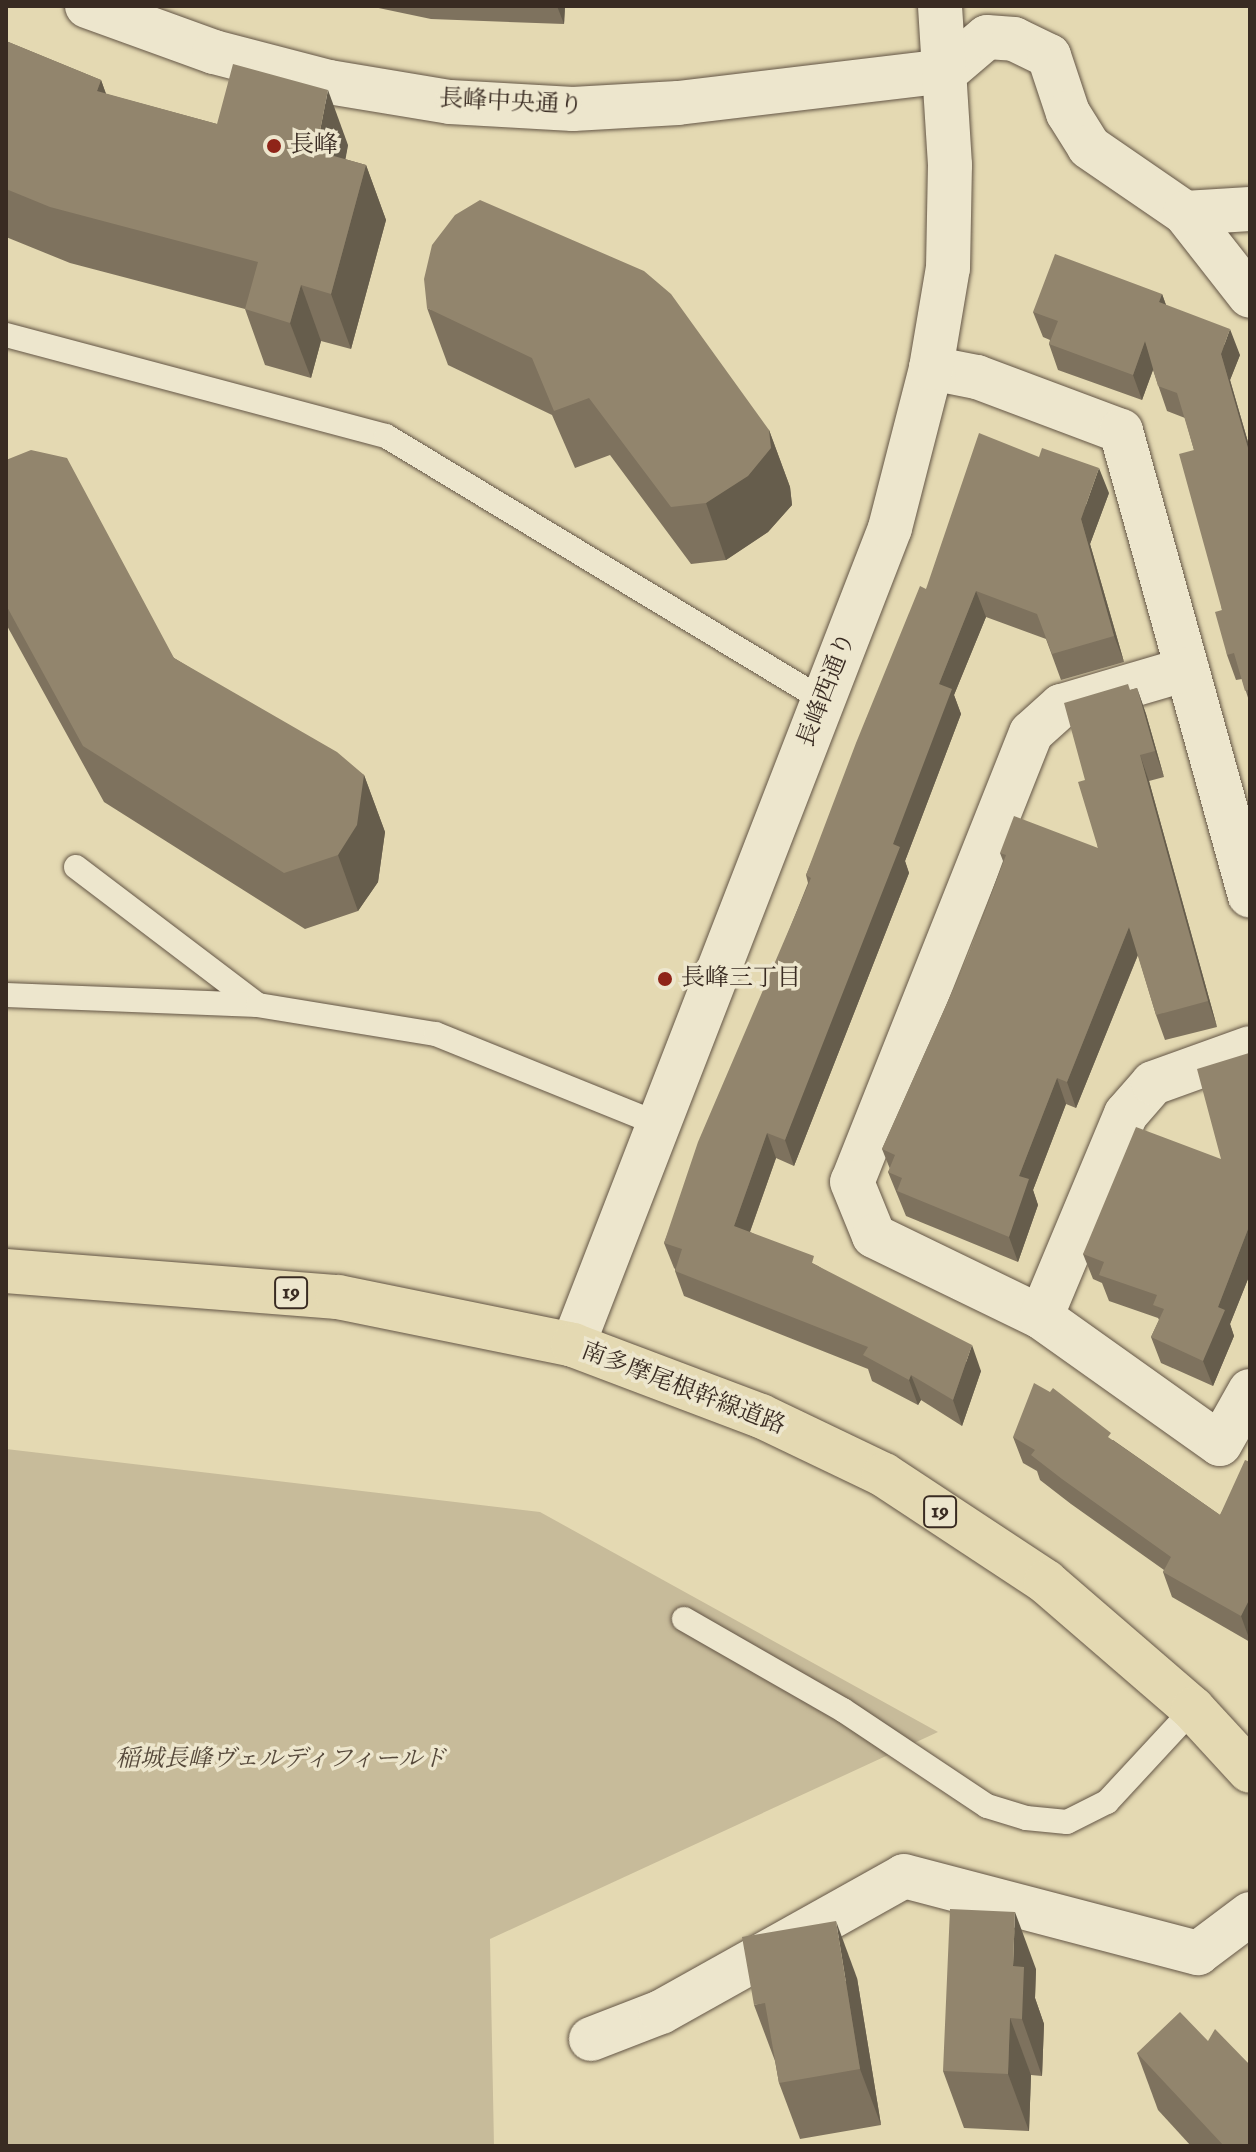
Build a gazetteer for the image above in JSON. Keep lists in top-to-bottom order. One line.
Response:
{"streets":{"main road":["19","南多摩尾根幹線道路"],"street":["長峰中央通り","長峰西通り"]},"crossings":[["長峰中央通り","長峰西通り"],["長峰西通り","南多摩尾根幹線道路"]],"parks":["稲城長峰ヴェルディフィールド"],"places":["長峰","長峰三丁目"]}
